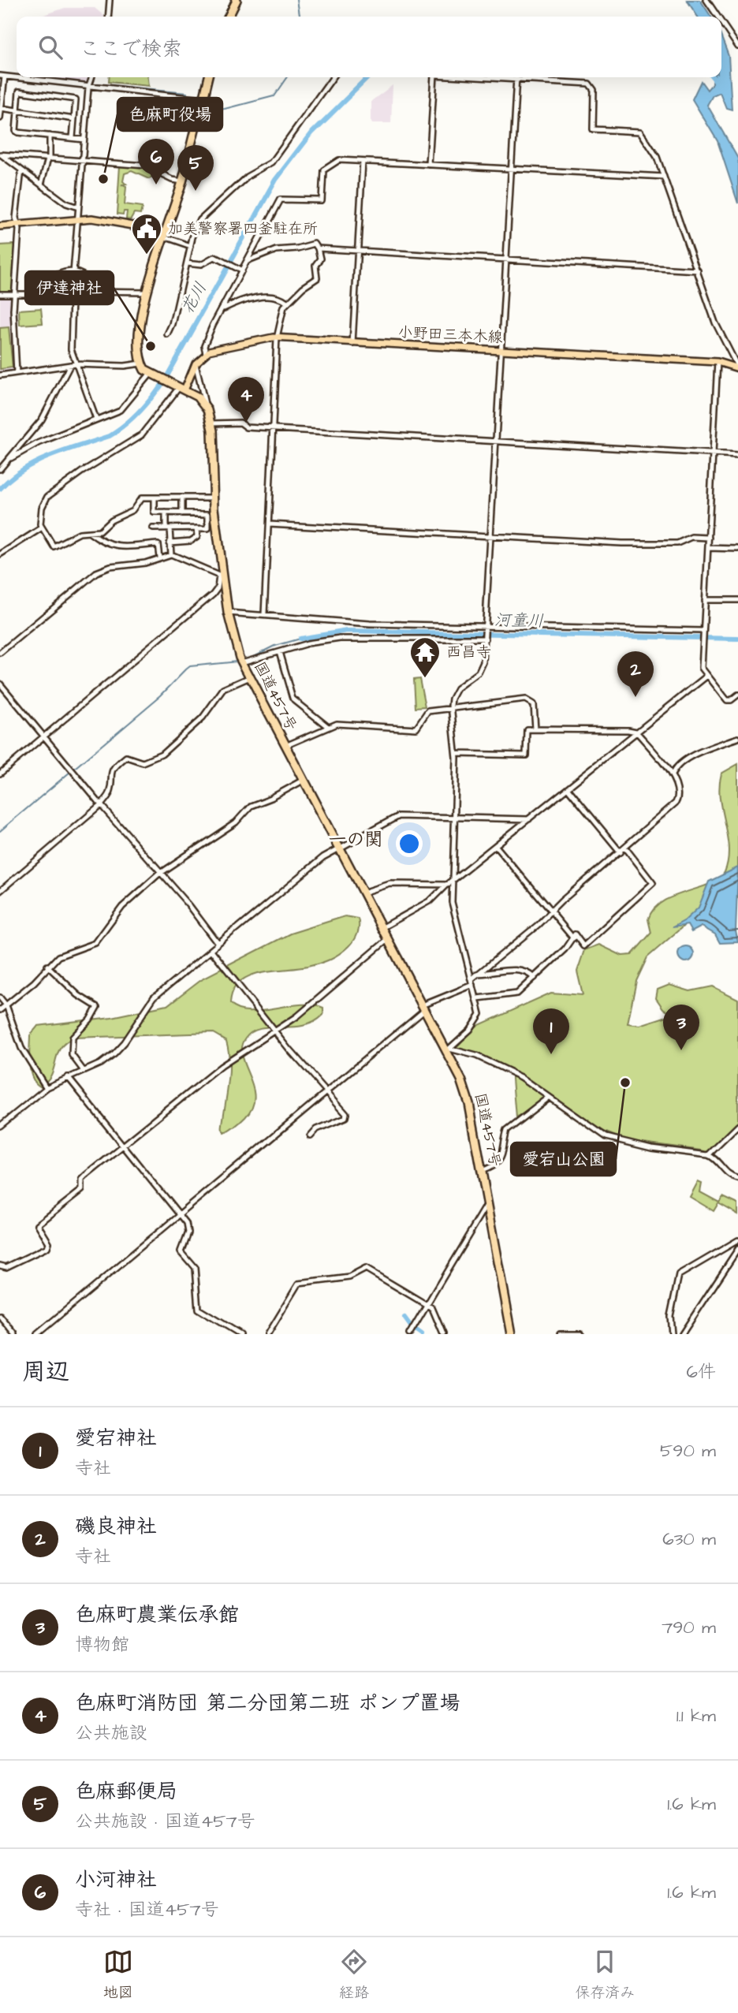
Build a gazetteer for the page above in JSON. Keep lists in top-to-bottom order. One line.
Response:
{"streets":{"highway":["国道457号"],"main road":["小野田三本木線"]},"districts":["一の関"],"water":["花川","河童川"],"places":{"other":["色麻町役場","伊達神社","愛宕山公園"],"public building":["加美警察署四釜駐在所"],"temple":["西昌寺"]},"page":{"search":"ここで検索","pins":["6","5","4","2","3","1"],"heading":["周辺","6件"],"list":[{"mark":"1","name":"愛宕神社","note":"寺社","value":"590 m"},{"mark":"2","name":"磯良神社","note":"寺社","value":"630 m"},{"mark":"3","name":"色麻町農業伝承館","note":"博物館","value":"790 m"},{"mark":"4","name":"色麻町消防団 第二分団第二班 ポンプ置場","note":"公共施設","value":"1.1 km"},{"mark":"5","name":"色麻郵便局","note":"公共施設 · 国道457号","value":"1.6 km"},{"mark":"6","name":"小河神社","note":"寺社 · 国道457号","value":"1.6 km"}],"nav":["地図","経路","保存済み"]}}
